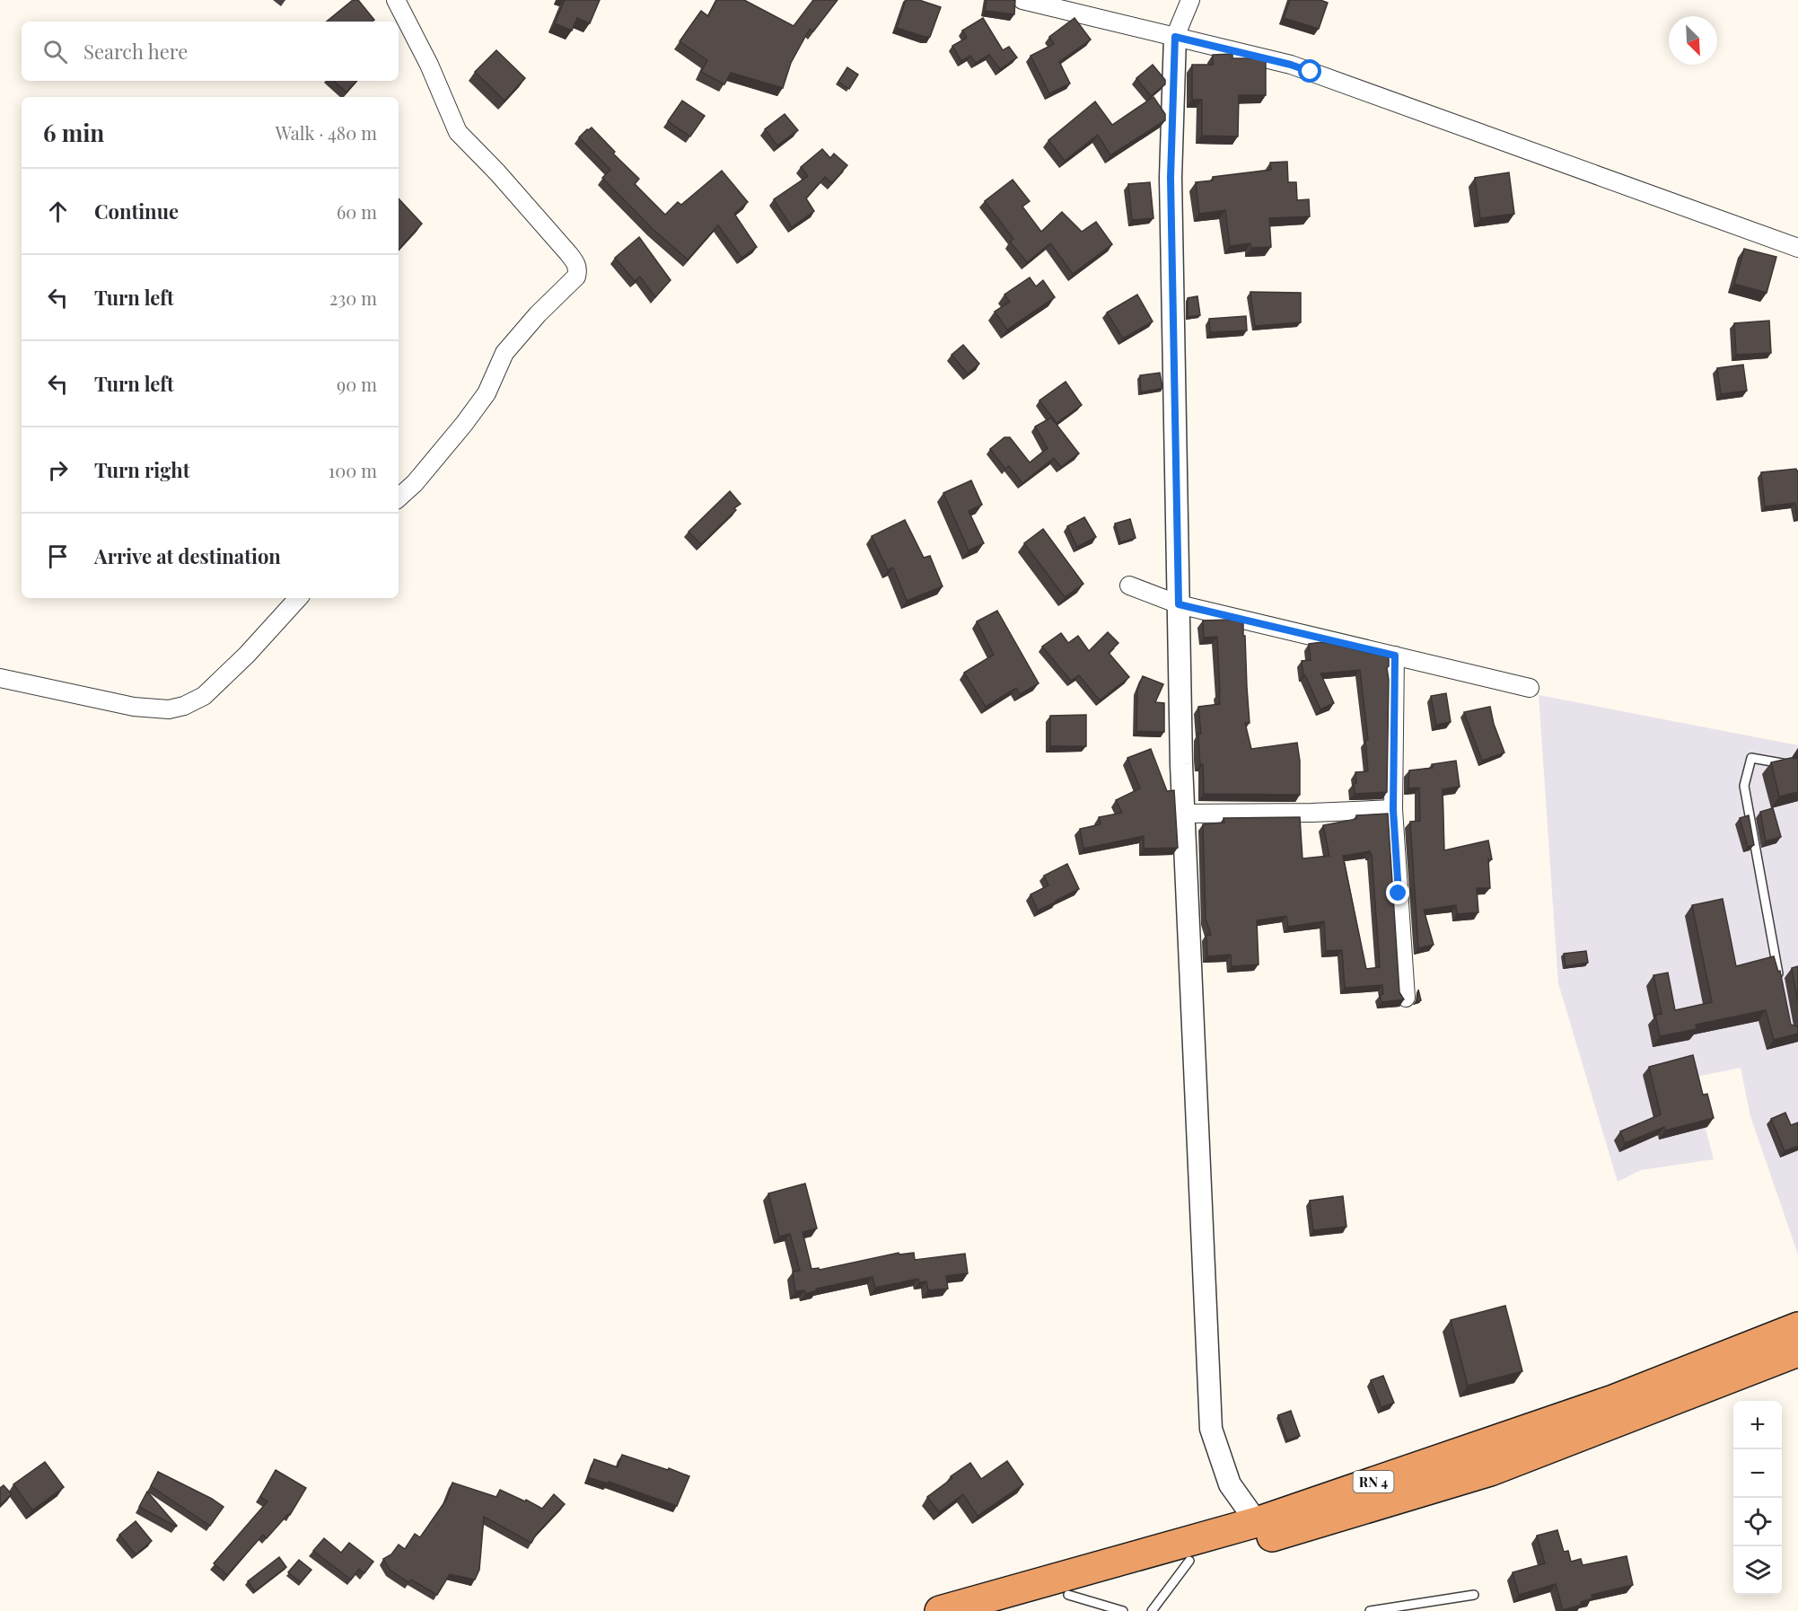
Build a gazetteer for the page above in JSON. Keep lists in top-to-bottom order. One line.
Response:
{"streets":{"highway":["RN 4"]},"north":"bottom right","page":{"search":"Search here","heading":["6 min","Walk · 480 m"],"list":[["Continue","60 m"],["Turn left","230 m"],["Turn left","90 m"],["Turn right","100 m"],"Arrive at destination"],"map_buttons":["+","−"]}}
